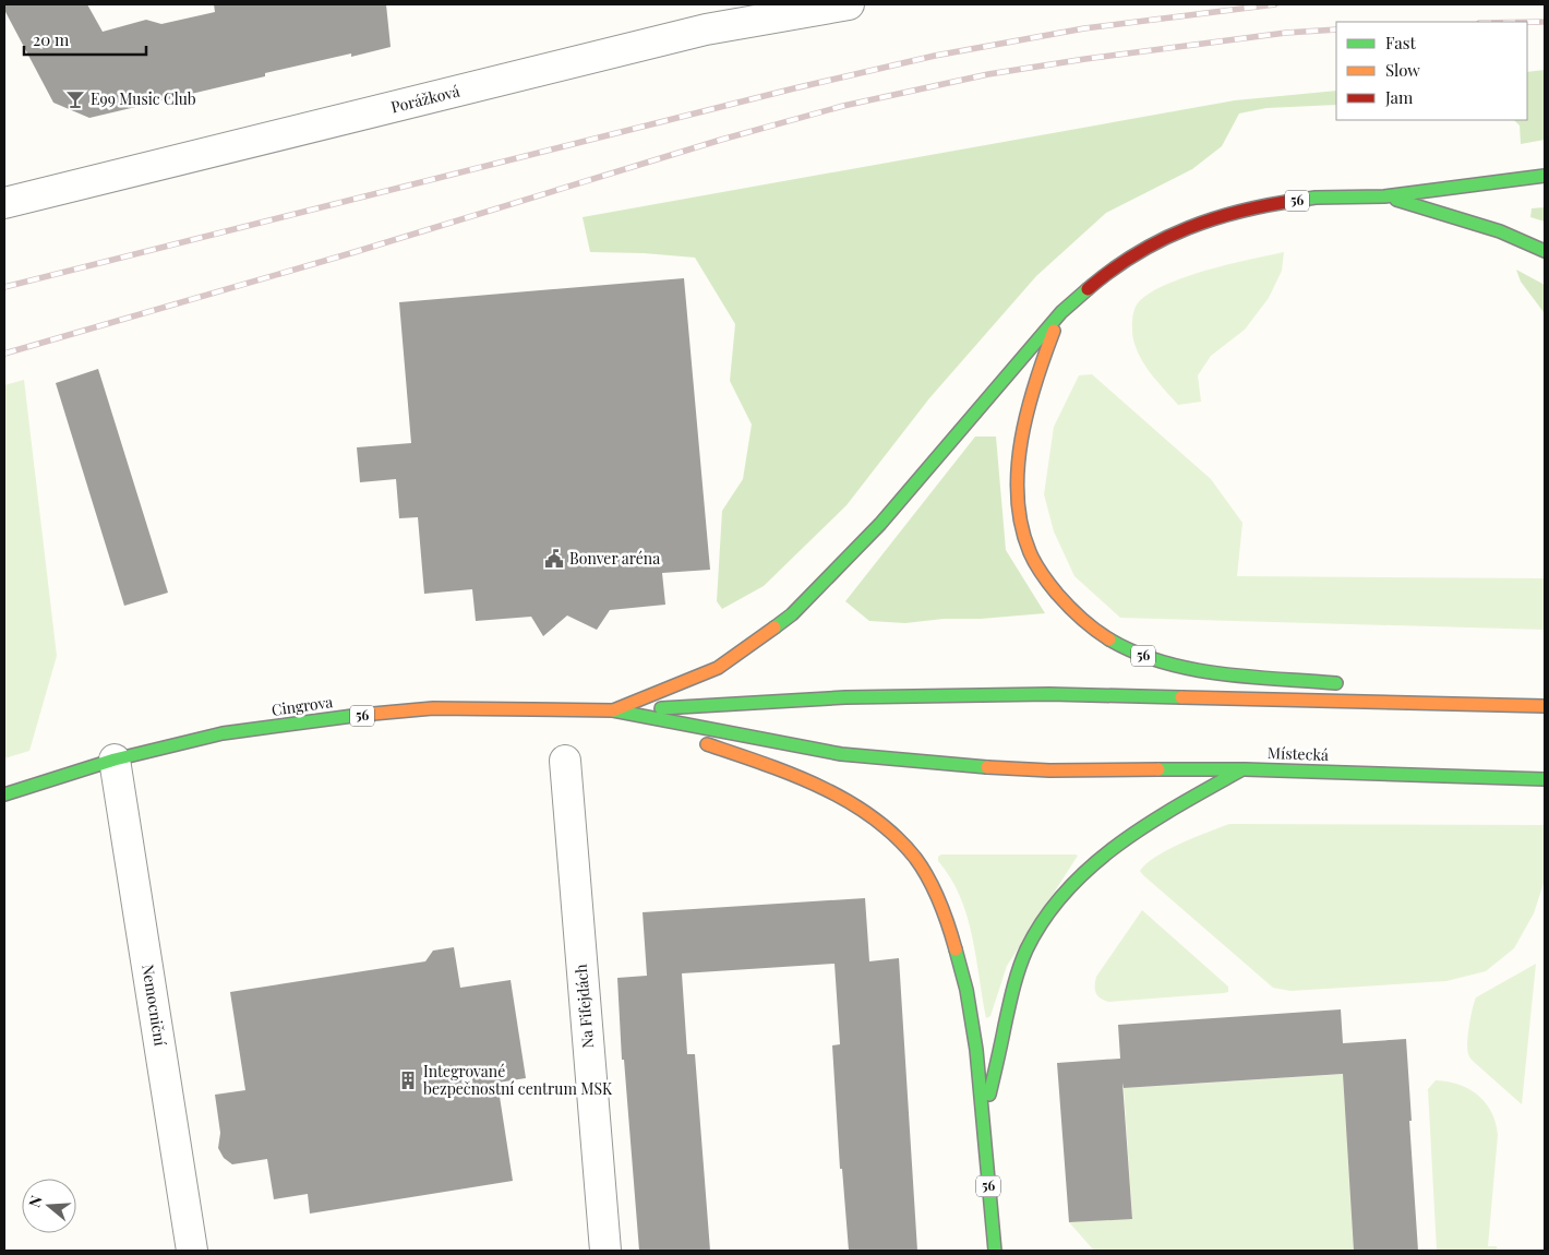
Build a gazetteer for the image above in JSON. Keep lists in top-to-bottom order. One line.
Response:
{"streets":{"main road":["56","Cingrova","Místecká"],"street":["Porážková","Nemocniční","Na Fifejdách"]},"crossings":[["56","Cingrova"],["56","Místecká"],["Cingrova","Místecká"],["Cingrova","Nemocniční"]],"places":{"bar":["E99 Music Club"],"public building":["Bonver aréna"],"building":["Integrované bezpečnostní centrum MSK"]},"legend":["Fast","Slow","Jam"],"scale_bar":"20 m","north":"left"}
